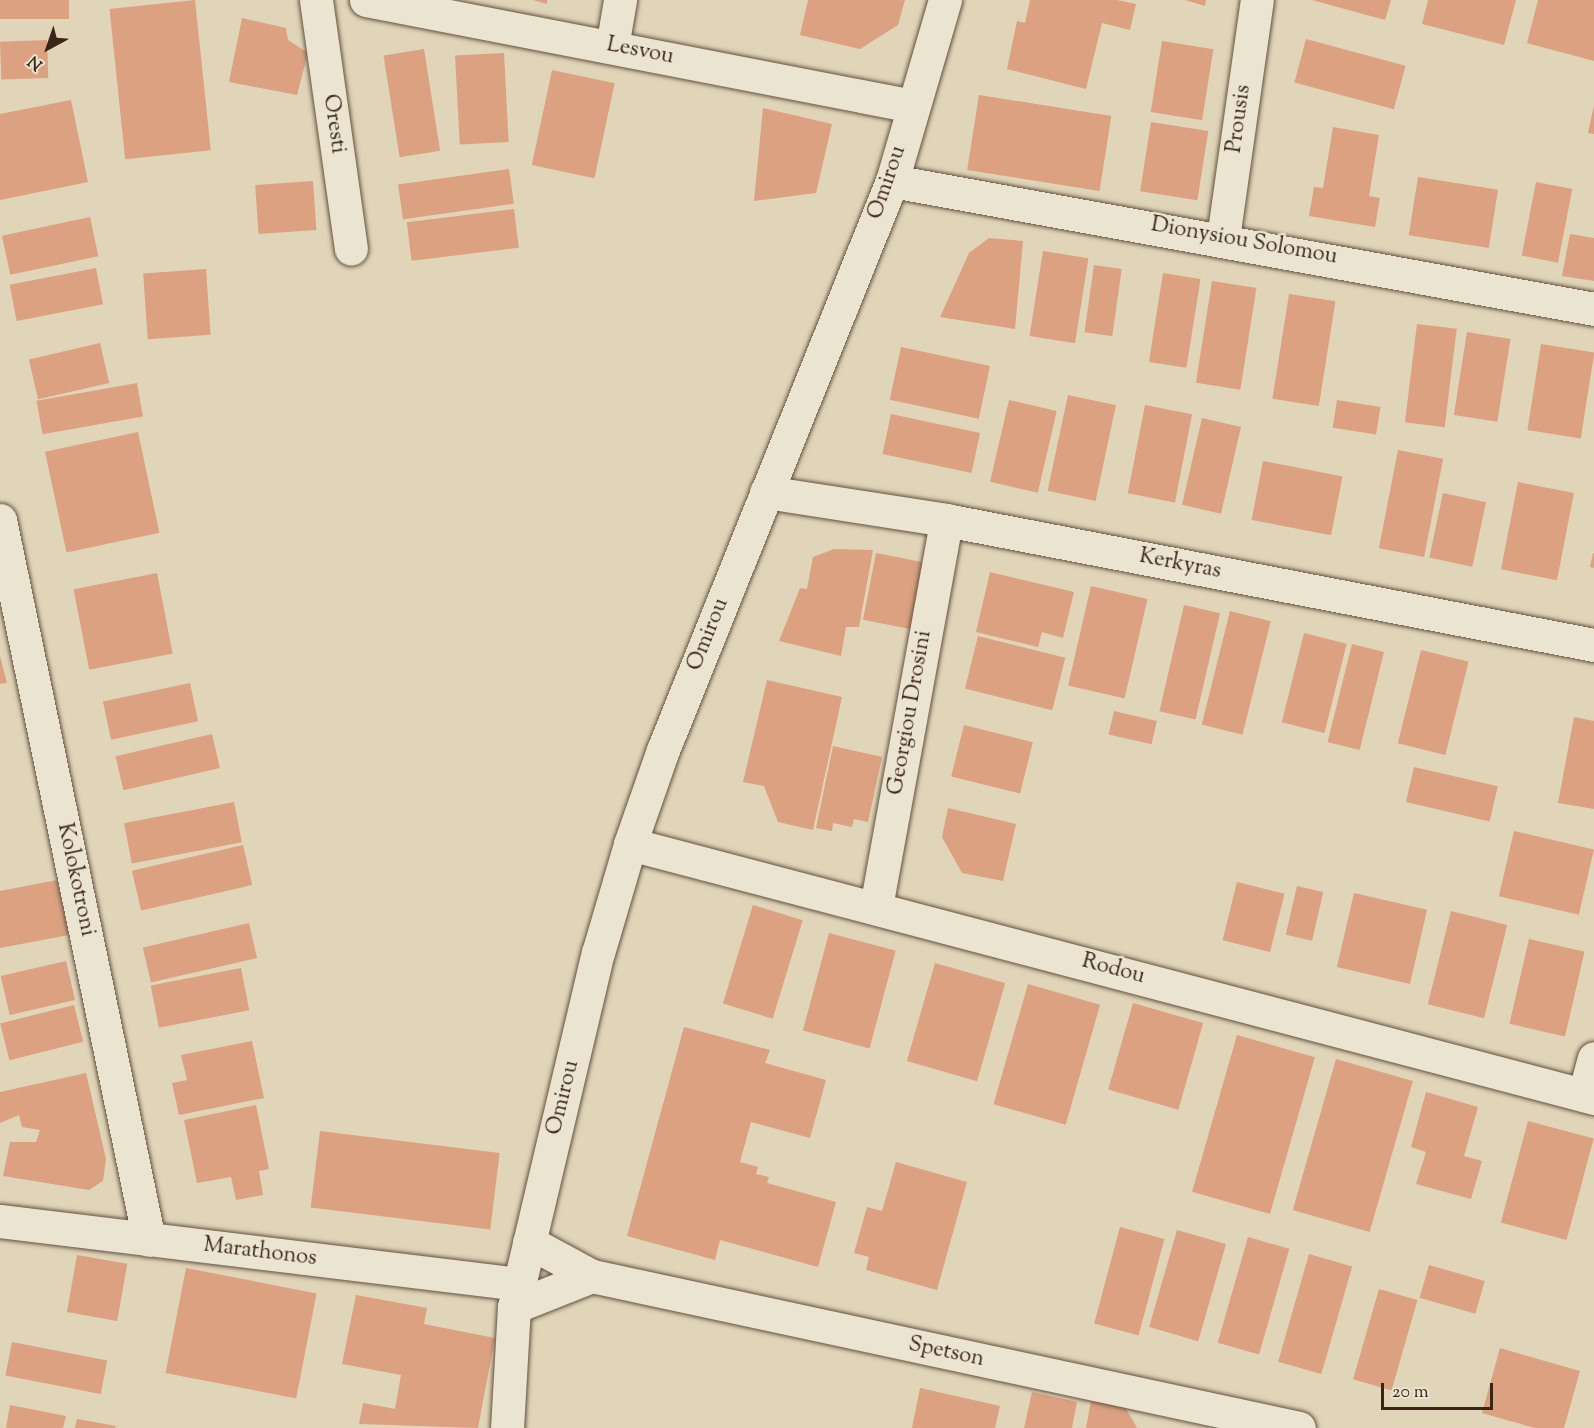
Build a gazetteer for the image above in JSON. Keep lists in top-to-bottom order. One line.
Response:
{"streets":{"street":["Lesvou","Prousis","Oresti","Omirou","Dionysiou Solomou","Kerkyras","Georgiou Drosini","Kolokotroni","Rodou","Marathonos","Spetson"]},"crossings":[["Lesvou","Omirou"],["Prousis","Dionysiou Solomou"],["Omirou","Dionysiou Solomou"],["Omirou","Kerkyras"],["Omirou","Rodou"],["Omirou","Marathonos"],["Omirou","Spetson"],["Kerkyras","Georgiou Drosini"],["Georgiou Drosini","Rodou"],["Kolokotroni","Marathonos"]],"scale_bar":"20 m","north":"bottom left"}
